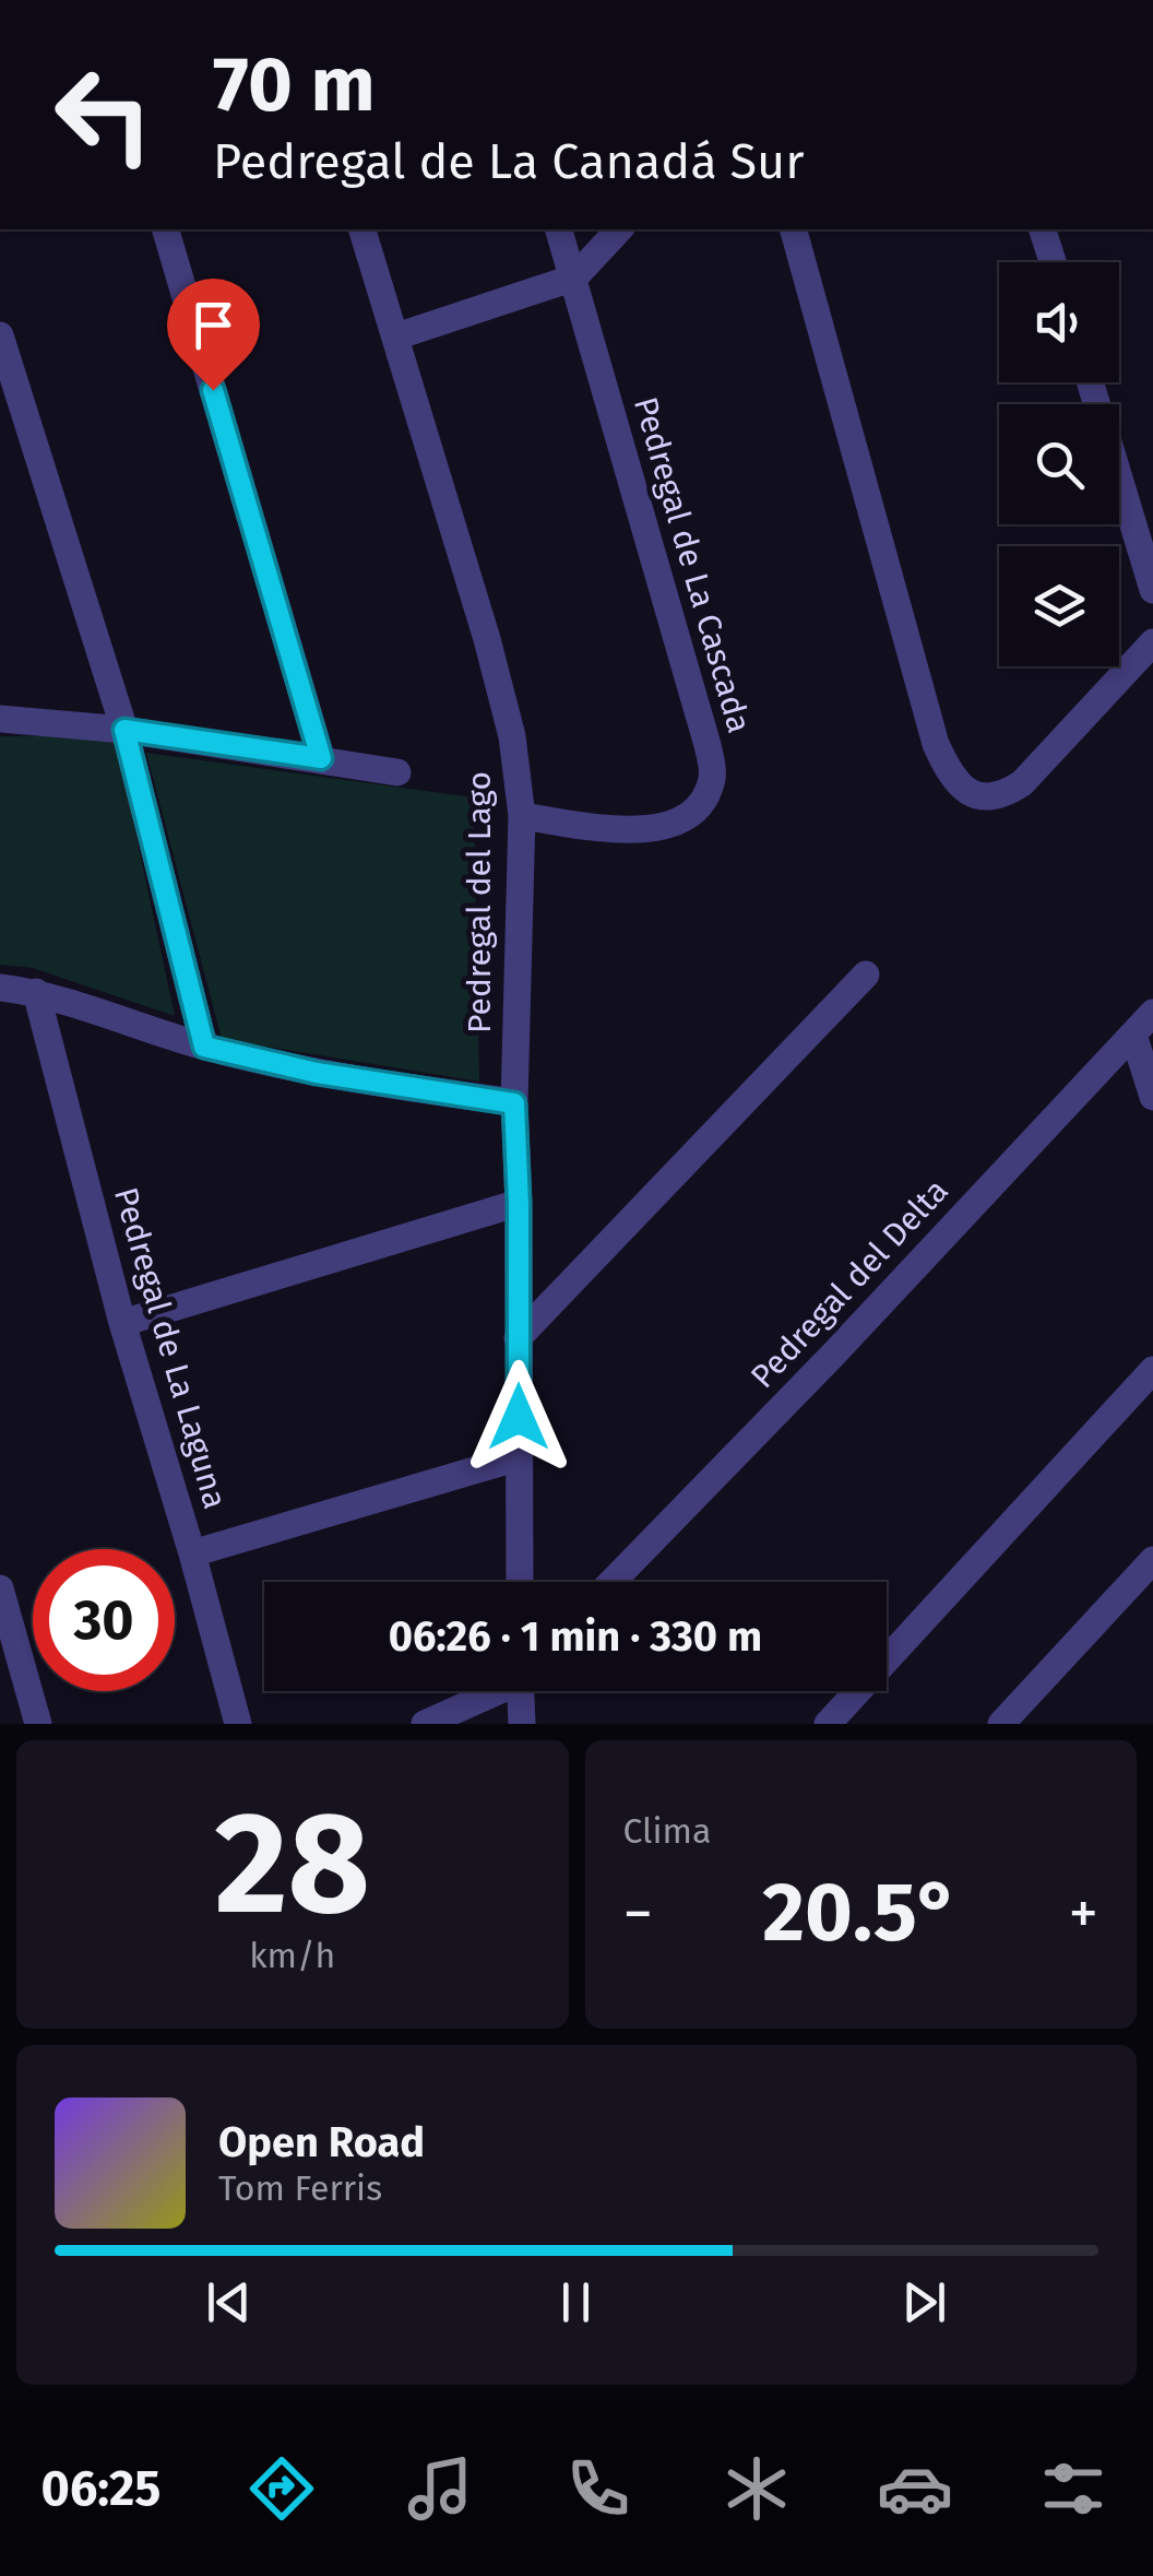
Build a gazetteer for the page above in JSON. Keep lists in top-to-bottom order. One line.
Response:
{"streets":{"street":["Pedregal de La Cascada","Pedregal del Lago","Pedregal del Delta","Pedregal de La Laguna"]},"crossings":[["Pedregal de La Cascada","Pedregal del Lago"]],"page":{"turn":["70 m","Pedregal de La Canadá Sur"],"limit":"30","trip":"06:26 · 1 min · 330 m","tile":[["28","km/h"],"Clima"],"heat":["−","20.5°","+"],"song":["Open Road","Tom Ferris"],"tabs":"06:25"}}
